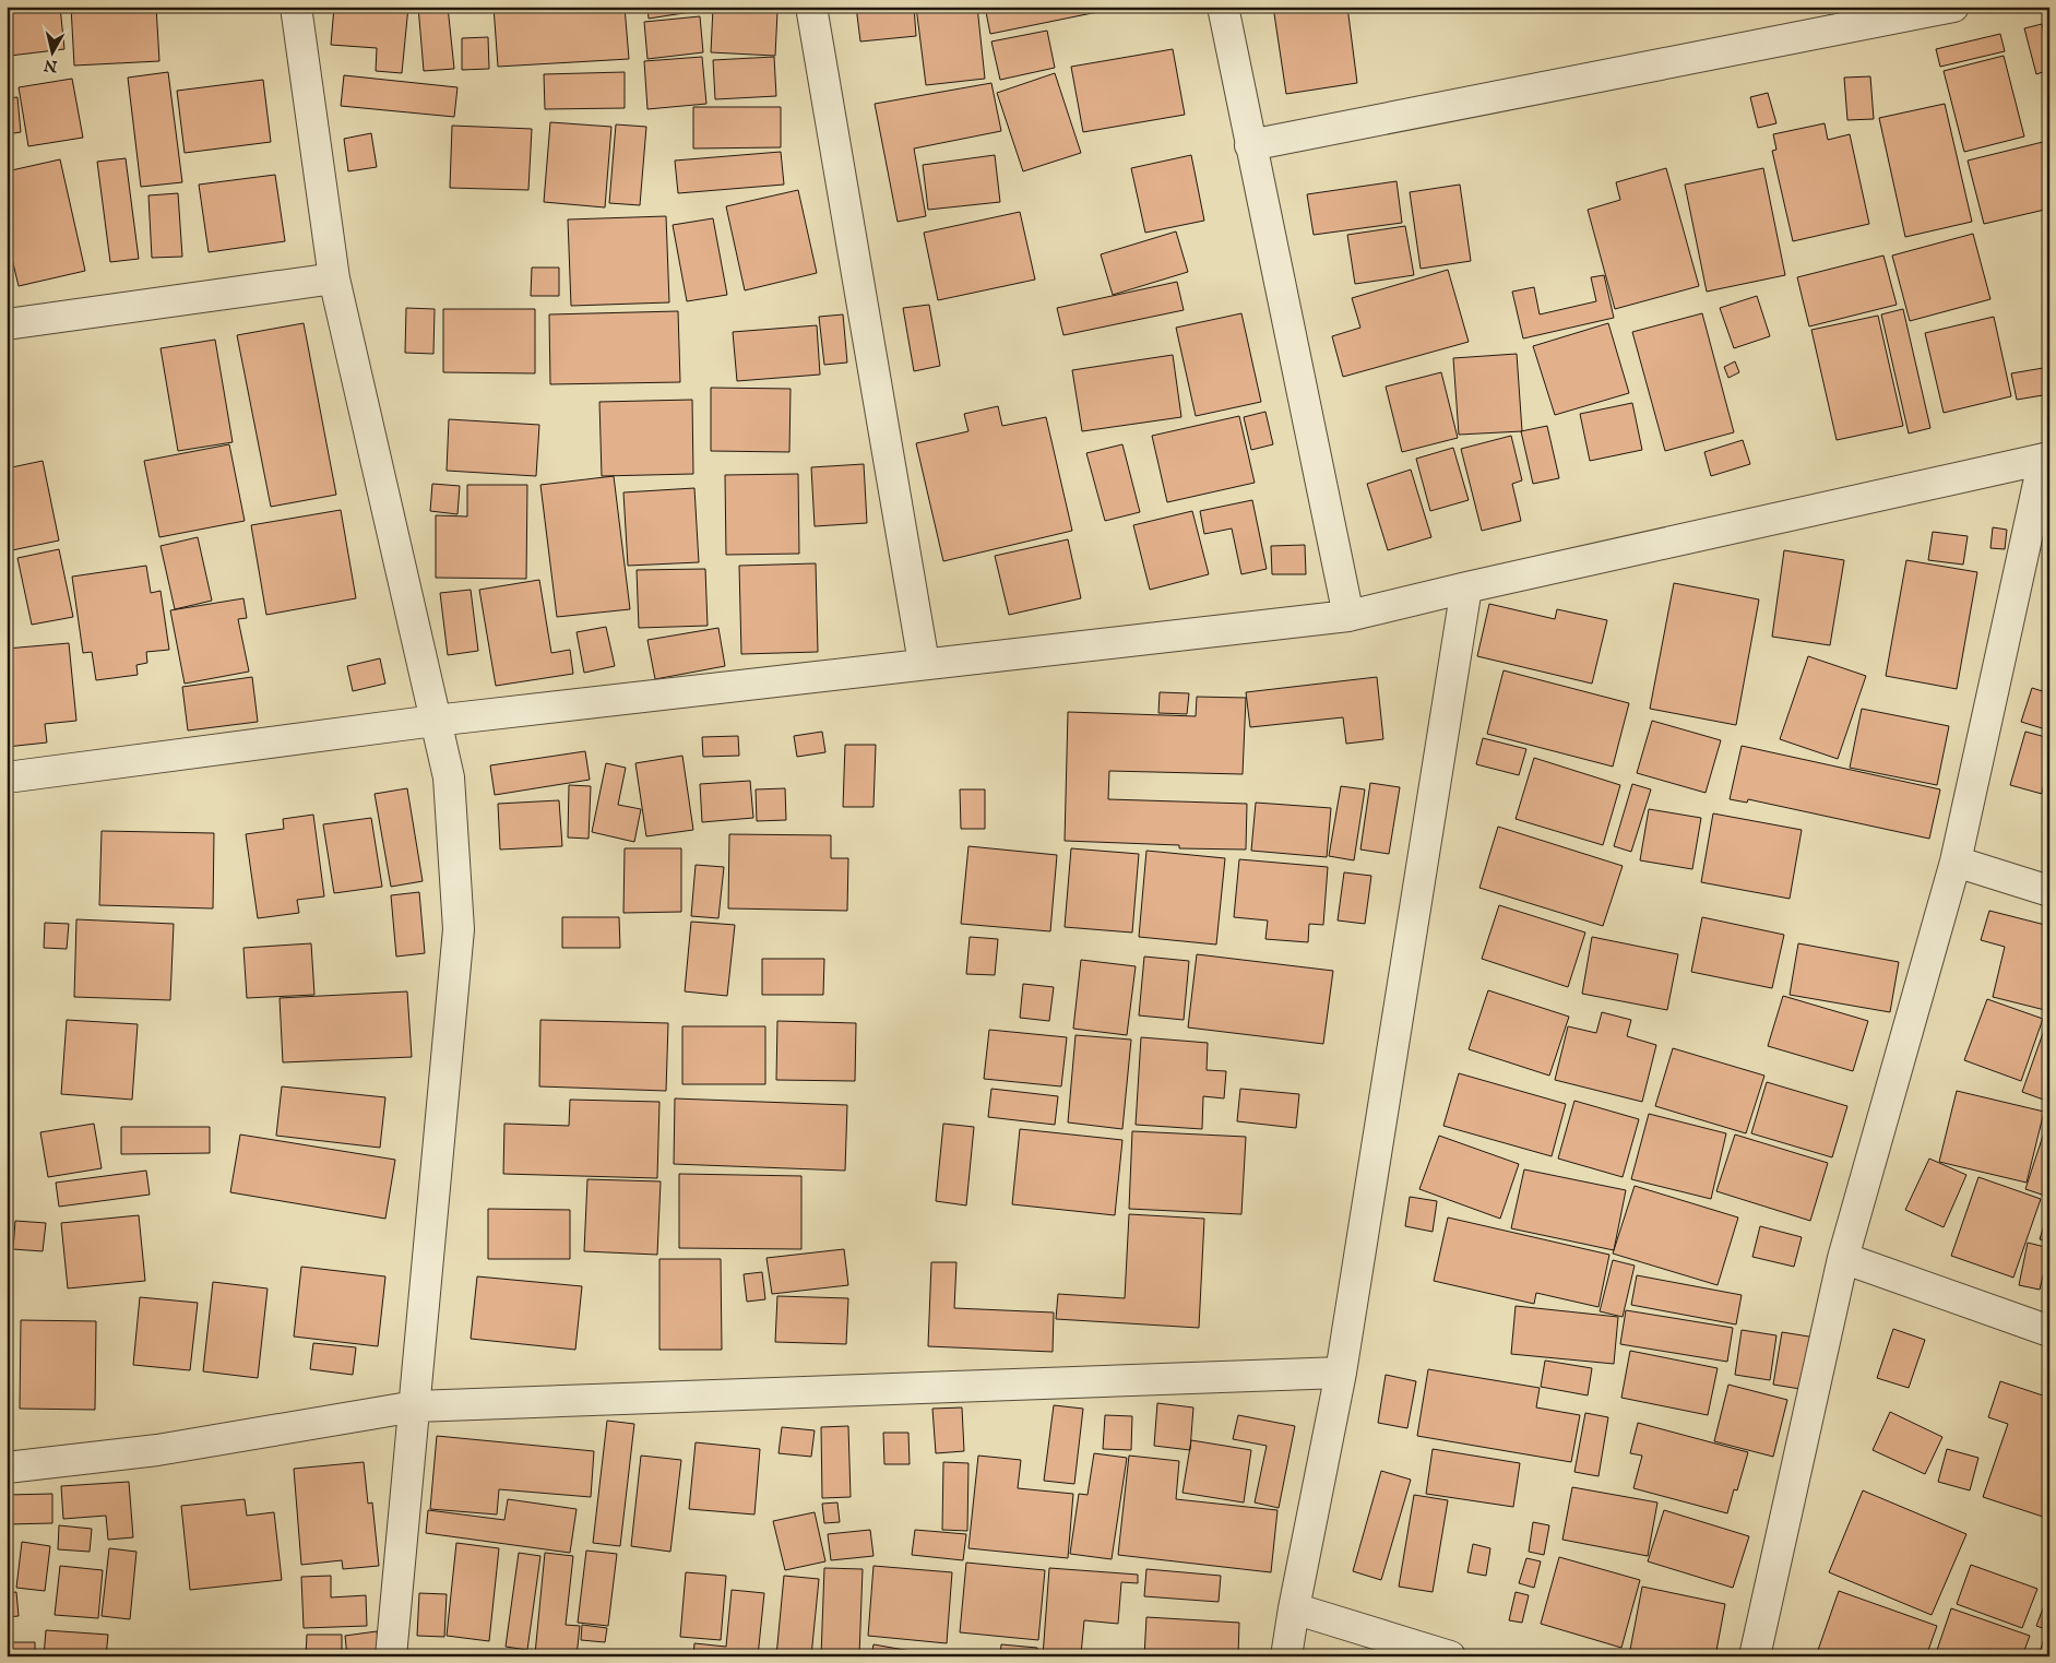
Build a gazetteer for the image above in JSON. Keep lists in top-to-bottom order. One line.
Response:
{"north":"bottom"}
